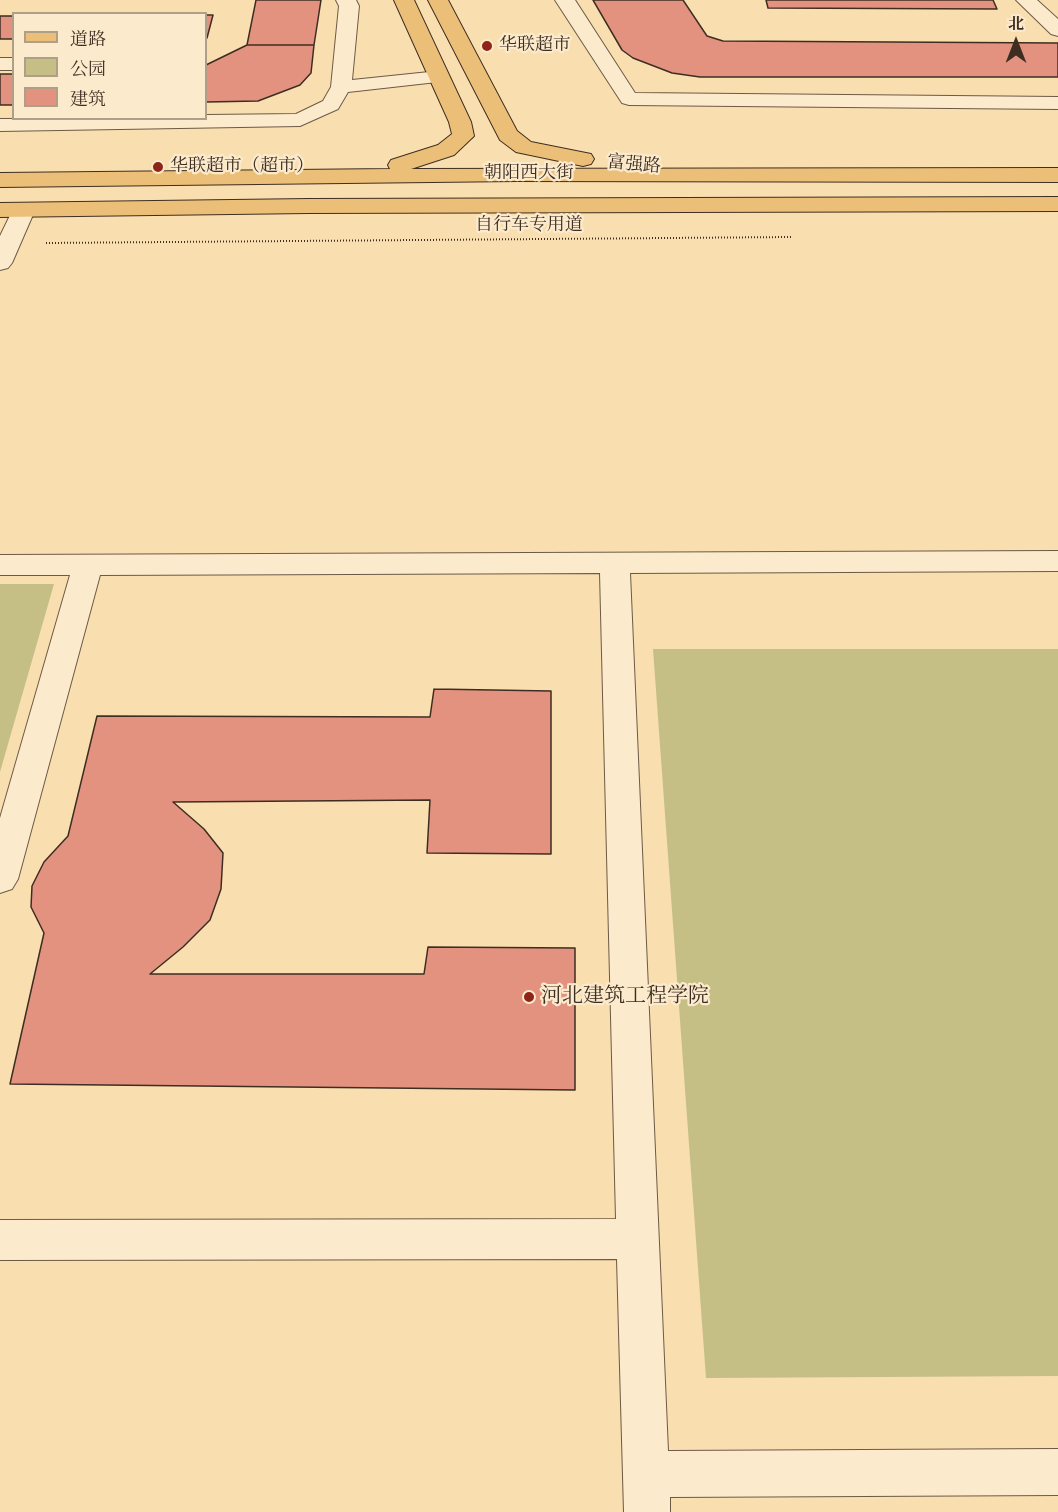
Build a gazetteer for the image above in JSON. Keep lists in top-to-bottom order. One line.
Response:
{"streets":{"main road":["富强路","朝阳西大街"],"path":["自行车专用道"]},"crossings":[["富强路","朝阳西大街"]],"places":["华联超市","华联超市（超市）","河北建筑工程学院"],"legend":["道路","公园","建筑"],"north":"top"}
